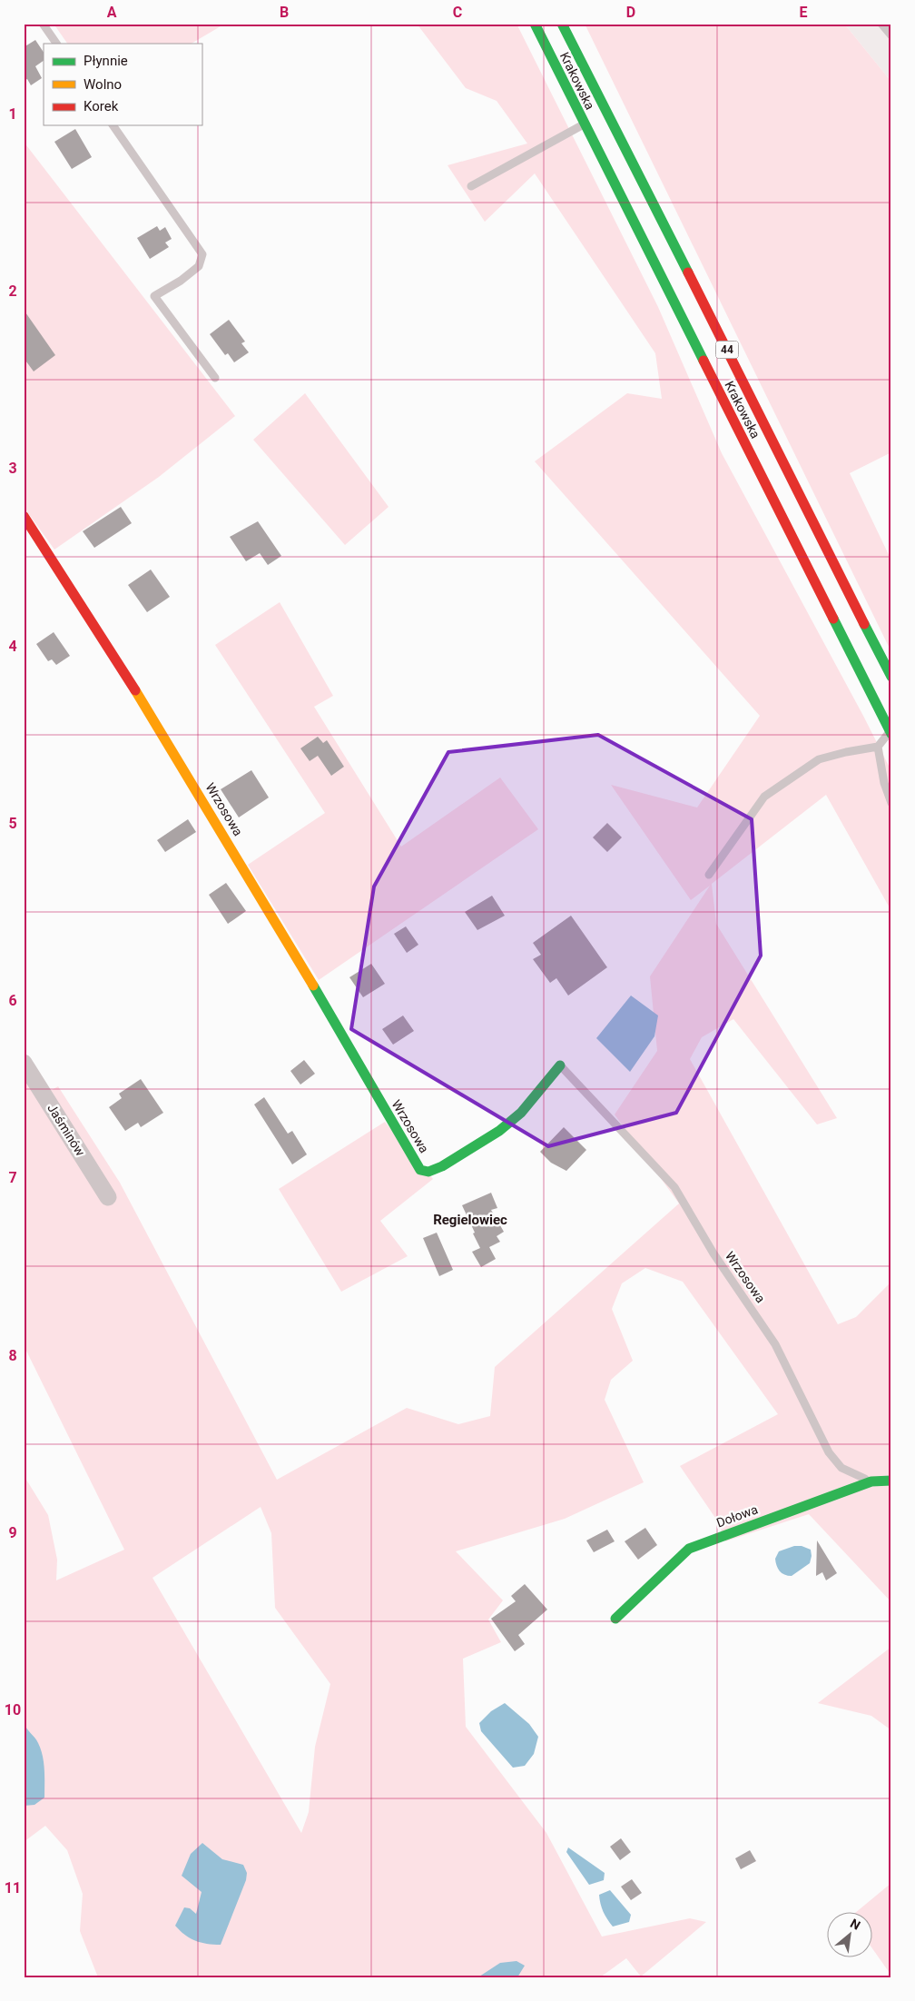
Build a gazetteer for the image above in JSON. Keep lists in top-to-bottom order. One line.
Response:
{"streets":{"main road":["Krakowska","44","Wrzosowa","Dołowa"],"street":["Jaśminów"]},"crossings":[["Wrzosowa","Dołowa"]],"districts":["Regielowiec"],"legend":["Płynnie","Wolno","Korek"],"north":"top right","grid":{"columns":["A","B","C","D","E"],"rows":["1","2","3","4","5","6","7","8","9","10","11"]}}
